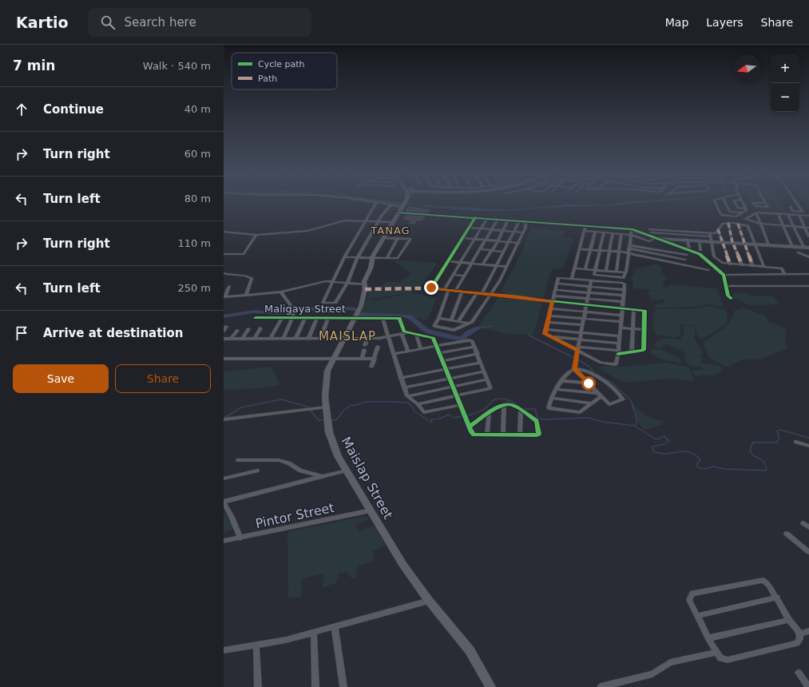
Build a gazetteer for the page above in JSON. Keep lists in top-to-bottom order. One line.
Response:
{"streets":{"main road":["Maislap Street"],"street":["Maligaya Street","Pintor Street"]},"crossings":[["Maligaya Street","Maislap Street"],["Maislap Street","Pintor Street"]],"districts":["TANAG","MAISLAP"],"legend":["Cycle path","Path"],"north":"left","page":{"header":"Kartio","search":"Search here","nav":["Map","Layers","Share"],"heading":["7 min","Walk · 540 m"],"map_buttons":["+","−"],"list":[["Continue","40 m"],["Turn right","60 m"],["Turn left","80 m"],["Turn right","110 m"],["Turn left","250 m"],"Arrive at destination"],"buttons":["Save","Share"]}}
